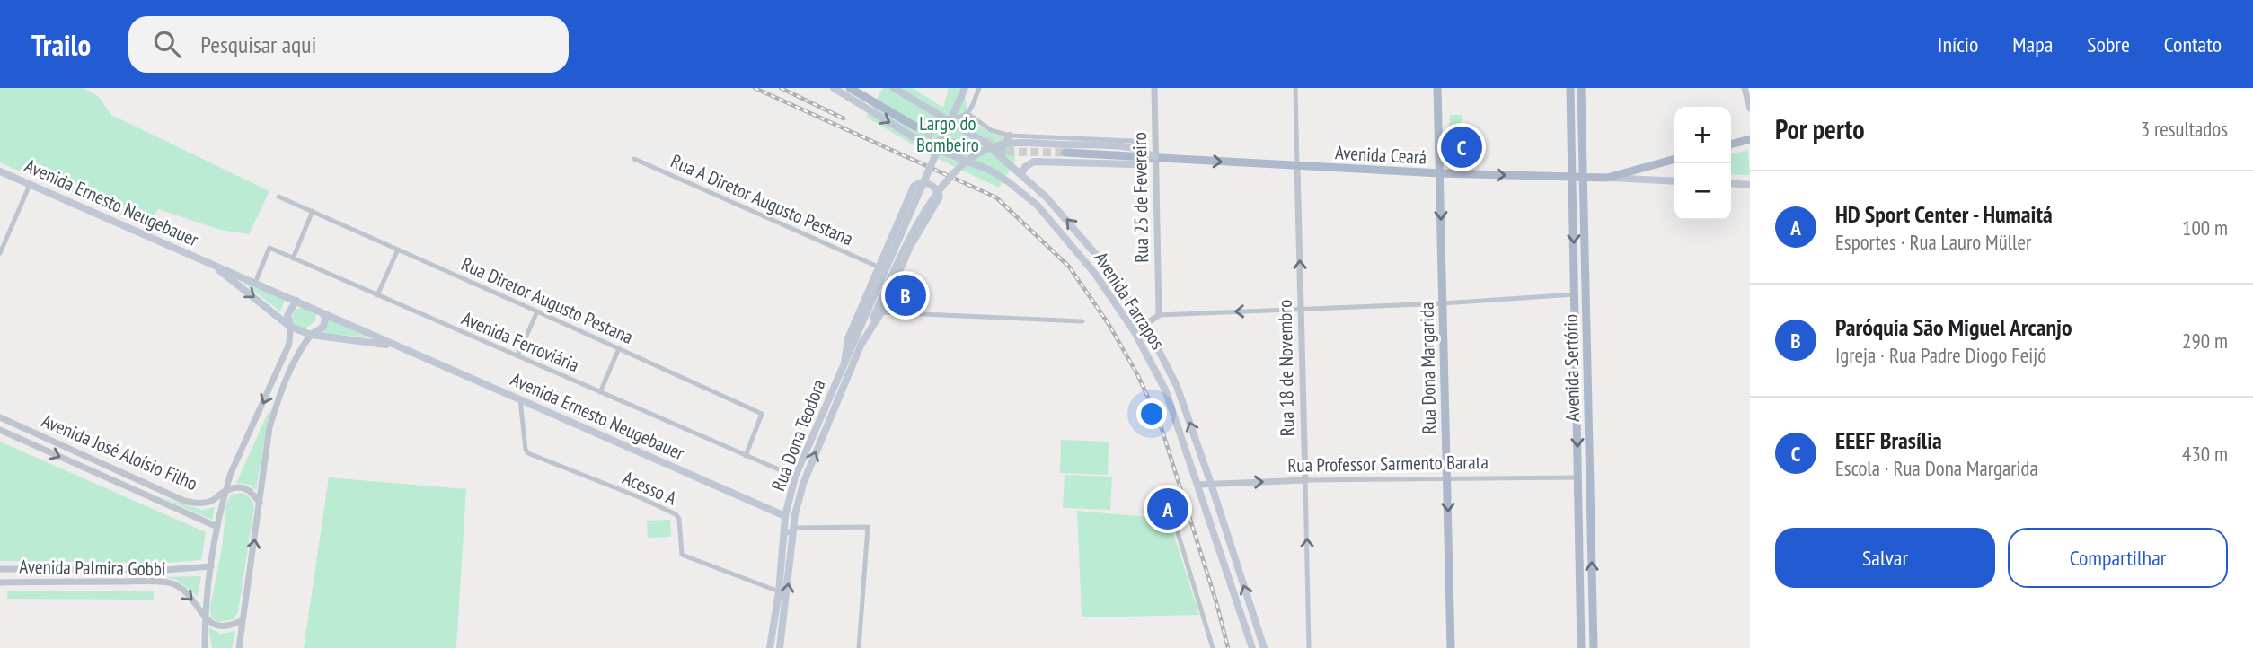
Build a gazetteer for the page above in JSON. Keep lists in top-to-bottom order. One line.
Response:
{"streets":{"main road":["Avenida Ceará","Avenida Ernesto Neugebauer","Avenida Farrapos","Rua Dona Margarida","Avenida Sertório","Rua Dona Teodora"],"street":["Rua 25 de Fevereiro","Rua A Diretor Augusto Pestana","Rua Diretor Augusto Pestana","Avenida Ferroviária","Rua 18 de Novembro","Avenida José Aloísio Filho","Rua Professor Sarmento Barata","Acesso A","Avenida Palmira Gobbi"]},"crossings":[["Avenida Ceará","Rua 25 de Fevereiro"],["Avenida Ceará","Avenida Farrapos"],["Avenida Ceará","Rua 18 de Novembro"],["Avenida Ceará","Rua Dona Margarida"],["Avenida Ceará","Avenida Sertório"],["Avenida Ernesto Neugebauer","Avenida Ferroviária"],["Avenida Ernesto Neugebauer","Rua Dona Teodora"],["Avenida Ernesto Neugebauer","Acesso A"],["Rua Diretor Augusto Pestana","Avenida Ferroviária"],["Avenida Farrapos","Rua Professor Sarmento Barata"],["Avenida Ferroviária","Rua Dona Teodora"],["Rua 18 de Novembro","Rua Professor Sarmento Barata"],["Rua Dona Margarida","Rua Professor Sarmento Barata"],["Avenida Sertório","Rua Professor Sarmento Barata"],["Rua Dona Teodora","Acesso A"]],"one_way":["Rua 18 de Novembro","Rua Dona Margarida"],"parks":["Largo do Bombeiro"],"page":{"header":"Trailo","search":"Pesquisar aqui","nav":["Início","Mapa","Sobre","Contato"],"heading":["Por perto","3 resultados"],"map_buttons":["+","−"],"pins":["C","B","A"],"list":[{"mark":"A","name":"HD Sport Center - Humaitá","note":"Esportes · Rua Lauro Müller","value":"100 m"},{"mark":"B","name":"Paróquia São Miguel Arcanjo","note":"Igreja · Rua Padre Diogo Feijó","value":"290 m"},{"mark":"C","name":"EEEF Brasília","note":"Escola · Rua Dona Margarida","value":"430 m"}],"buttons":["Salvar","Compartilhar"]}}
